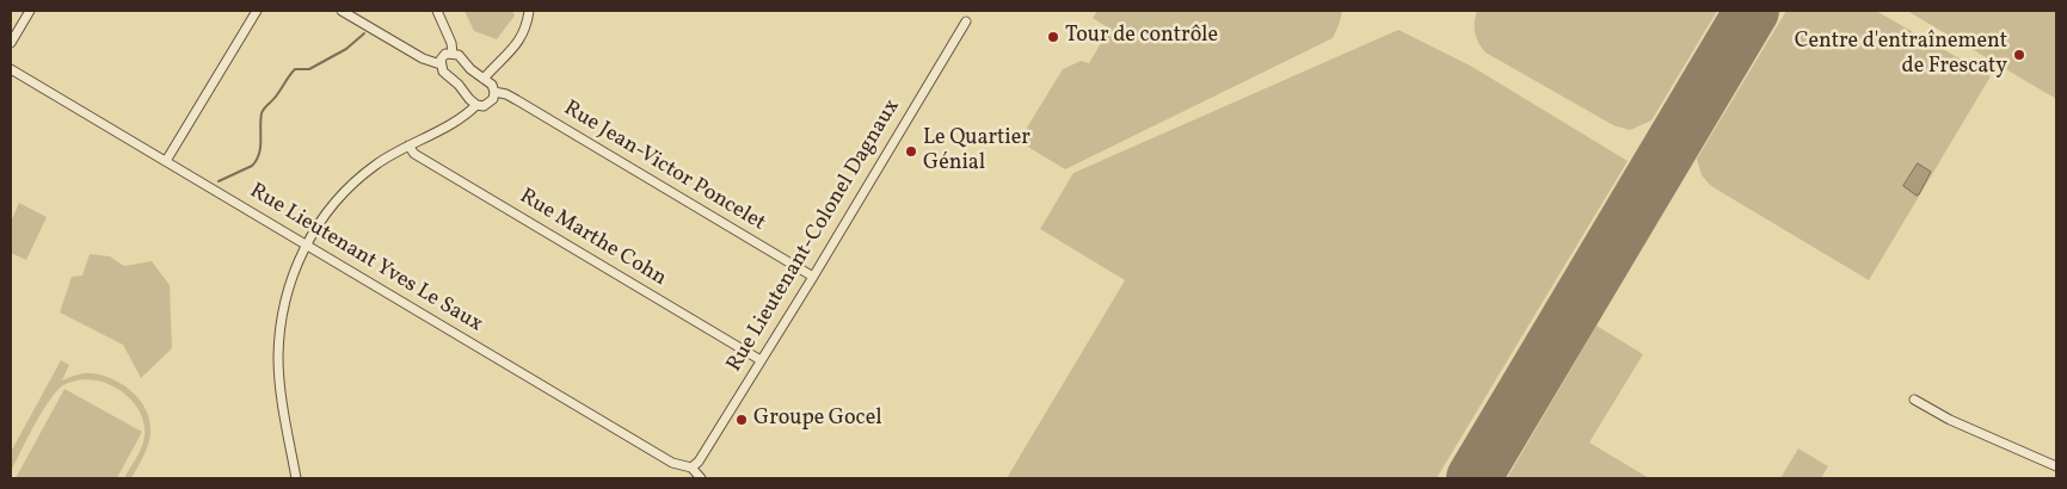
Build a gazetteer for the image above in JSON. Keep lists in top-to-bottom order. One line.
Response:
{"streets":{"street":["Rue Jean-Victor Poncelet","Rue Lieutenant-Colonel Dagnaux","Rue Marthe Cohn","Rue Lieutenant Yves Le Saux"]},"crossings":[["Rue Jean-Victor Poncelet","Rue Lieutenant-Colonel Dagnaux"],["Rue Lieutenant-Colonel Dagnaux","Rue Marthe Cohn"],["Rue Lieutenant-Colonel Dagnaux","Rue Lieutenant Yves Le Saux"]],"places":["Tour de contrôle","Centre d'entraînement de Frescaty","Le Quartier Génial","Groupe Gocel"]}
